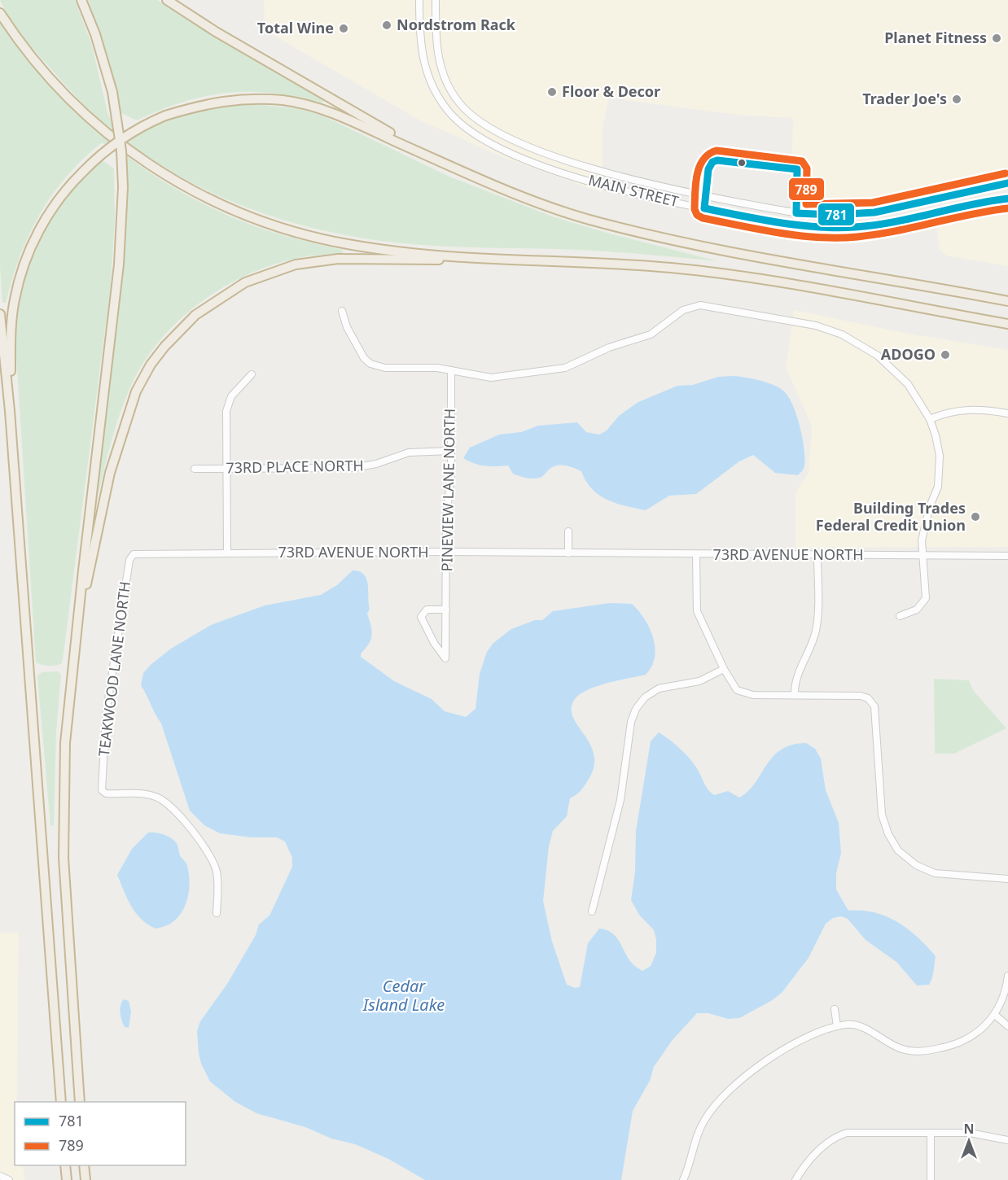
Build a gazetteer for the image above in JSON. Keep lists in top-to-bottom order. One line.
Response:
{"streets":{"street":["MAIN STREET","73RD PLACE NORTH","PINEVIEW LANE NORTH","73RD AVENUE NORTH","TEAKWOOD LANE NORTH"]},"crossings":[["73RD PLACE NORTH","PINEVIEW LANE NORTH"],["PINEVIEW LANE NORTH","73RD AVENUE NORTH"],["73RD AVENUE NORTH","TEAKWOOD LANE NORTH"]],"water":["Cedar Island Lake"],"places":["Nordstrom Rack","Total Wine","Planet Fitness","Floor & Decor","Trader Joe's","ADOGO","Building Trades Federal Credit Union"],"lines":["transit line 789","transit line 781"],"legend":["781","789"],"north":"top"}
